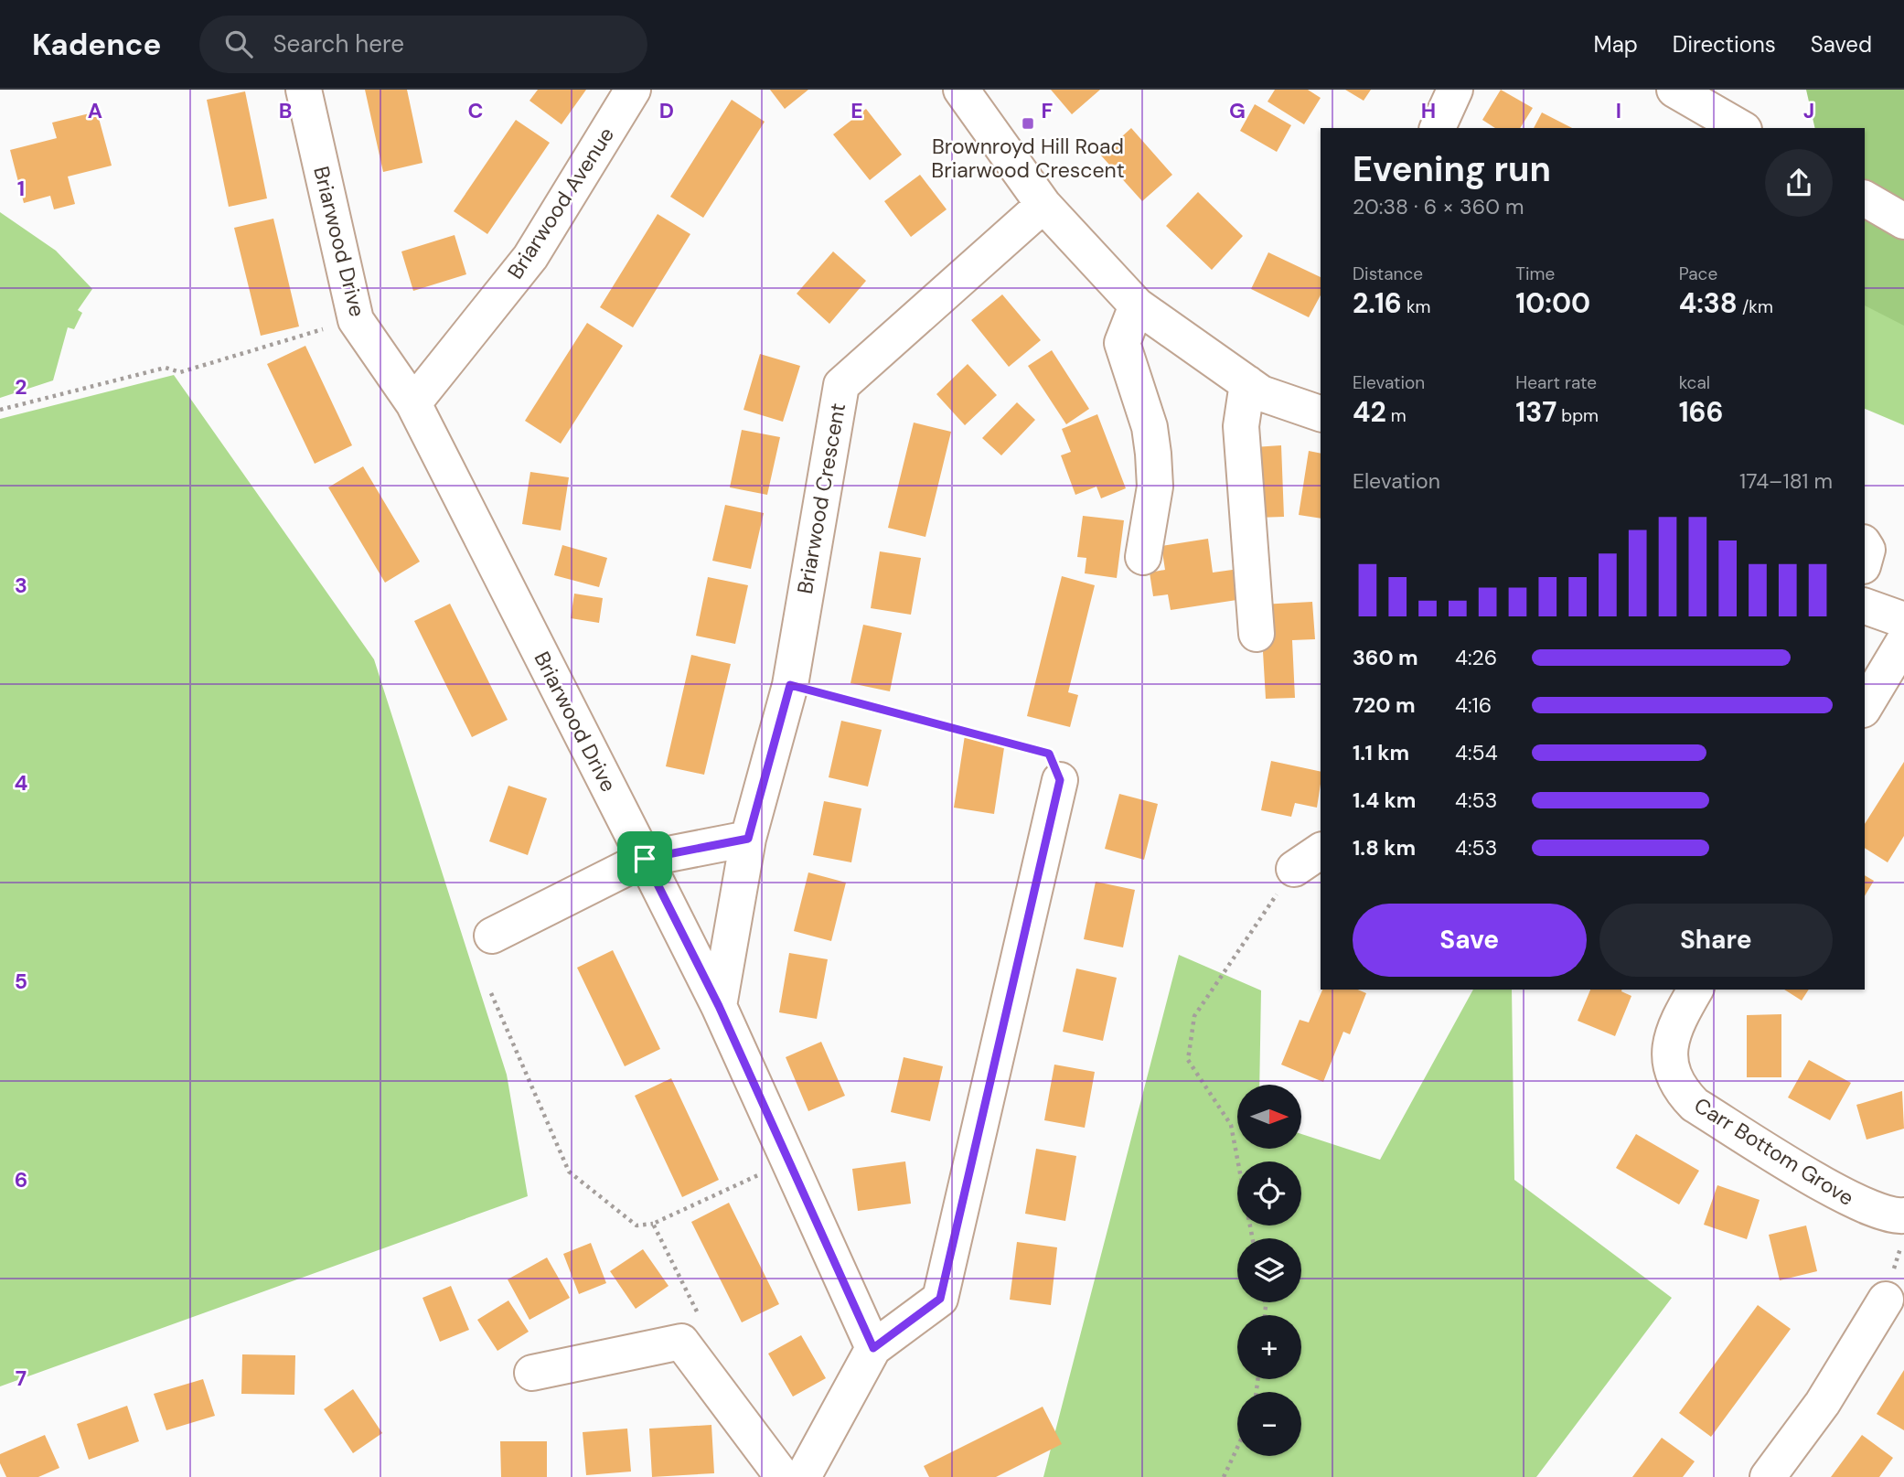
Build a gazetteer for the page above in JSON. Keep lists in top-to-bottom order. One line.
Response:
{"streets":{"street":["Briarwood Avenue","Briarwood Drive","Briarwood Crescent","Carr Bottom Grove"]},"crossings":[["Briarwood Avenue","Briarwood Drive"],["Briarwood Drive","Briarwood Crescent"]],"places":{"transit":["Brownroyd Hill Road Briarwood Crescent"]},"north":"right","page":{"header":"Kadence","search":"Search here","nav":["Map","Directions","Saved"],"heading":["Evening run","20:38 · 6 × 360 m"],"stats":[["Distance","2.16 km"],["Time","10:00"],["Pace","4:38 /km"],["Elevation","42 m"],["Heart rate","137 bpm"],["kcal","166"]],"chart":["Elevation","174–181 m"],"list":[{"name":"360 m","note":"4:26"},{"name":"720 m","note":"4:16"},{"name":"1.1 km","note":"4:54"},{"name":"1.4 km","note":"4:53"},{"name":"1.8 km","note":"4:53"}],"buttons":["Save","Share"],"map_buttons":["+","−"]},"grid":{"columns":["A","B","C","D","E","F","G","H","I","J"],"rows":["1","2","3","4","5","6","7"]}}
